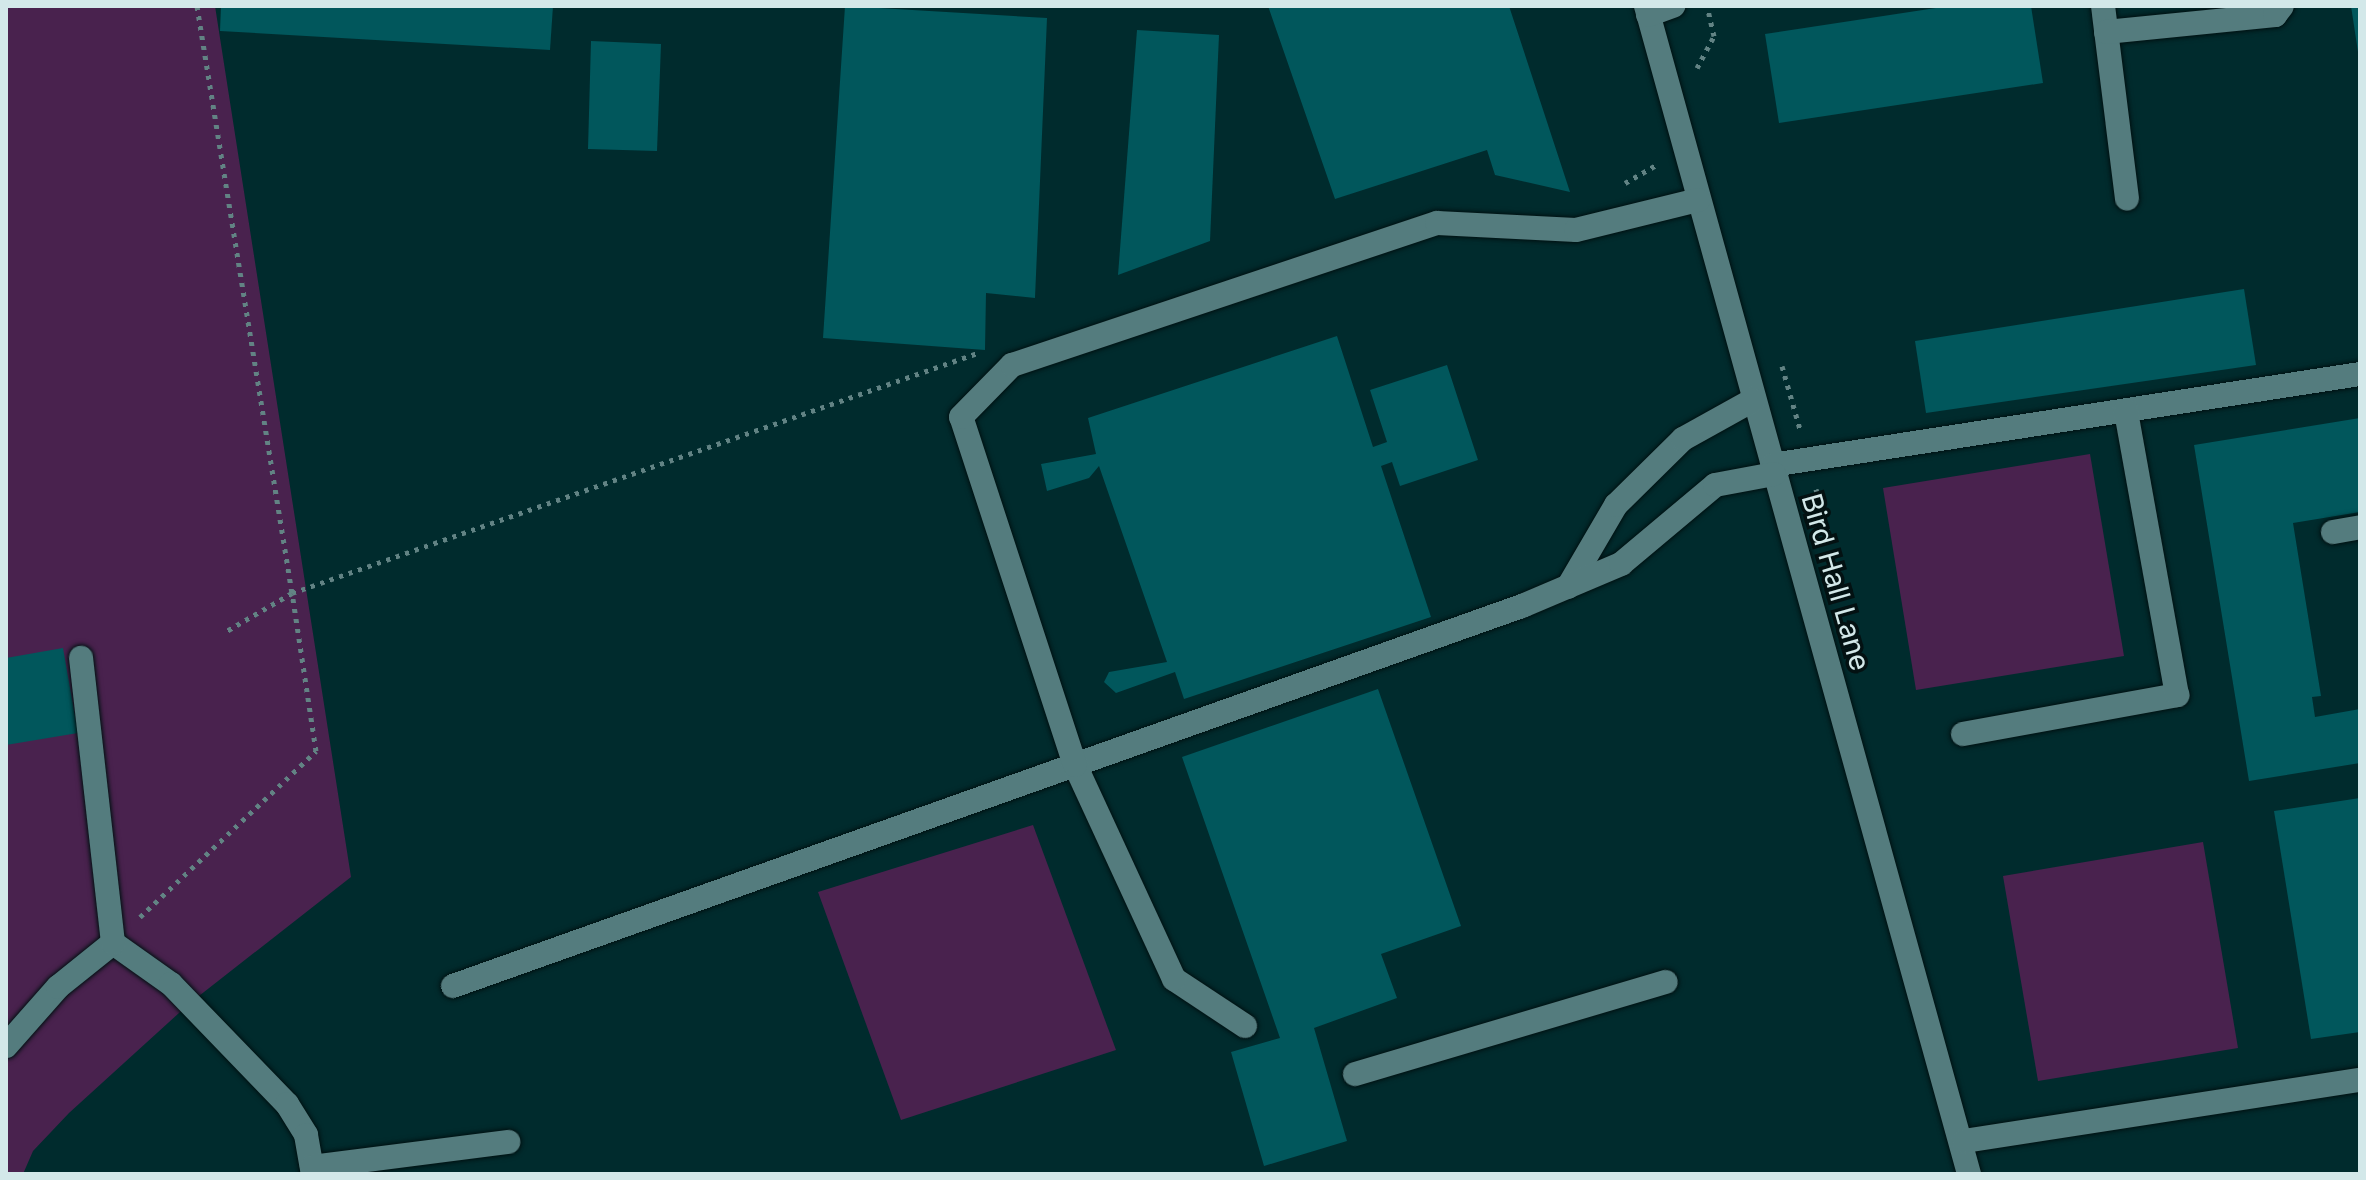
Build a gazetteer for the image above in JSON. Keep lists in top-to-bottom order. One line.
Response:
{"streets":{"street":["Bird Hall Lane"]}}
